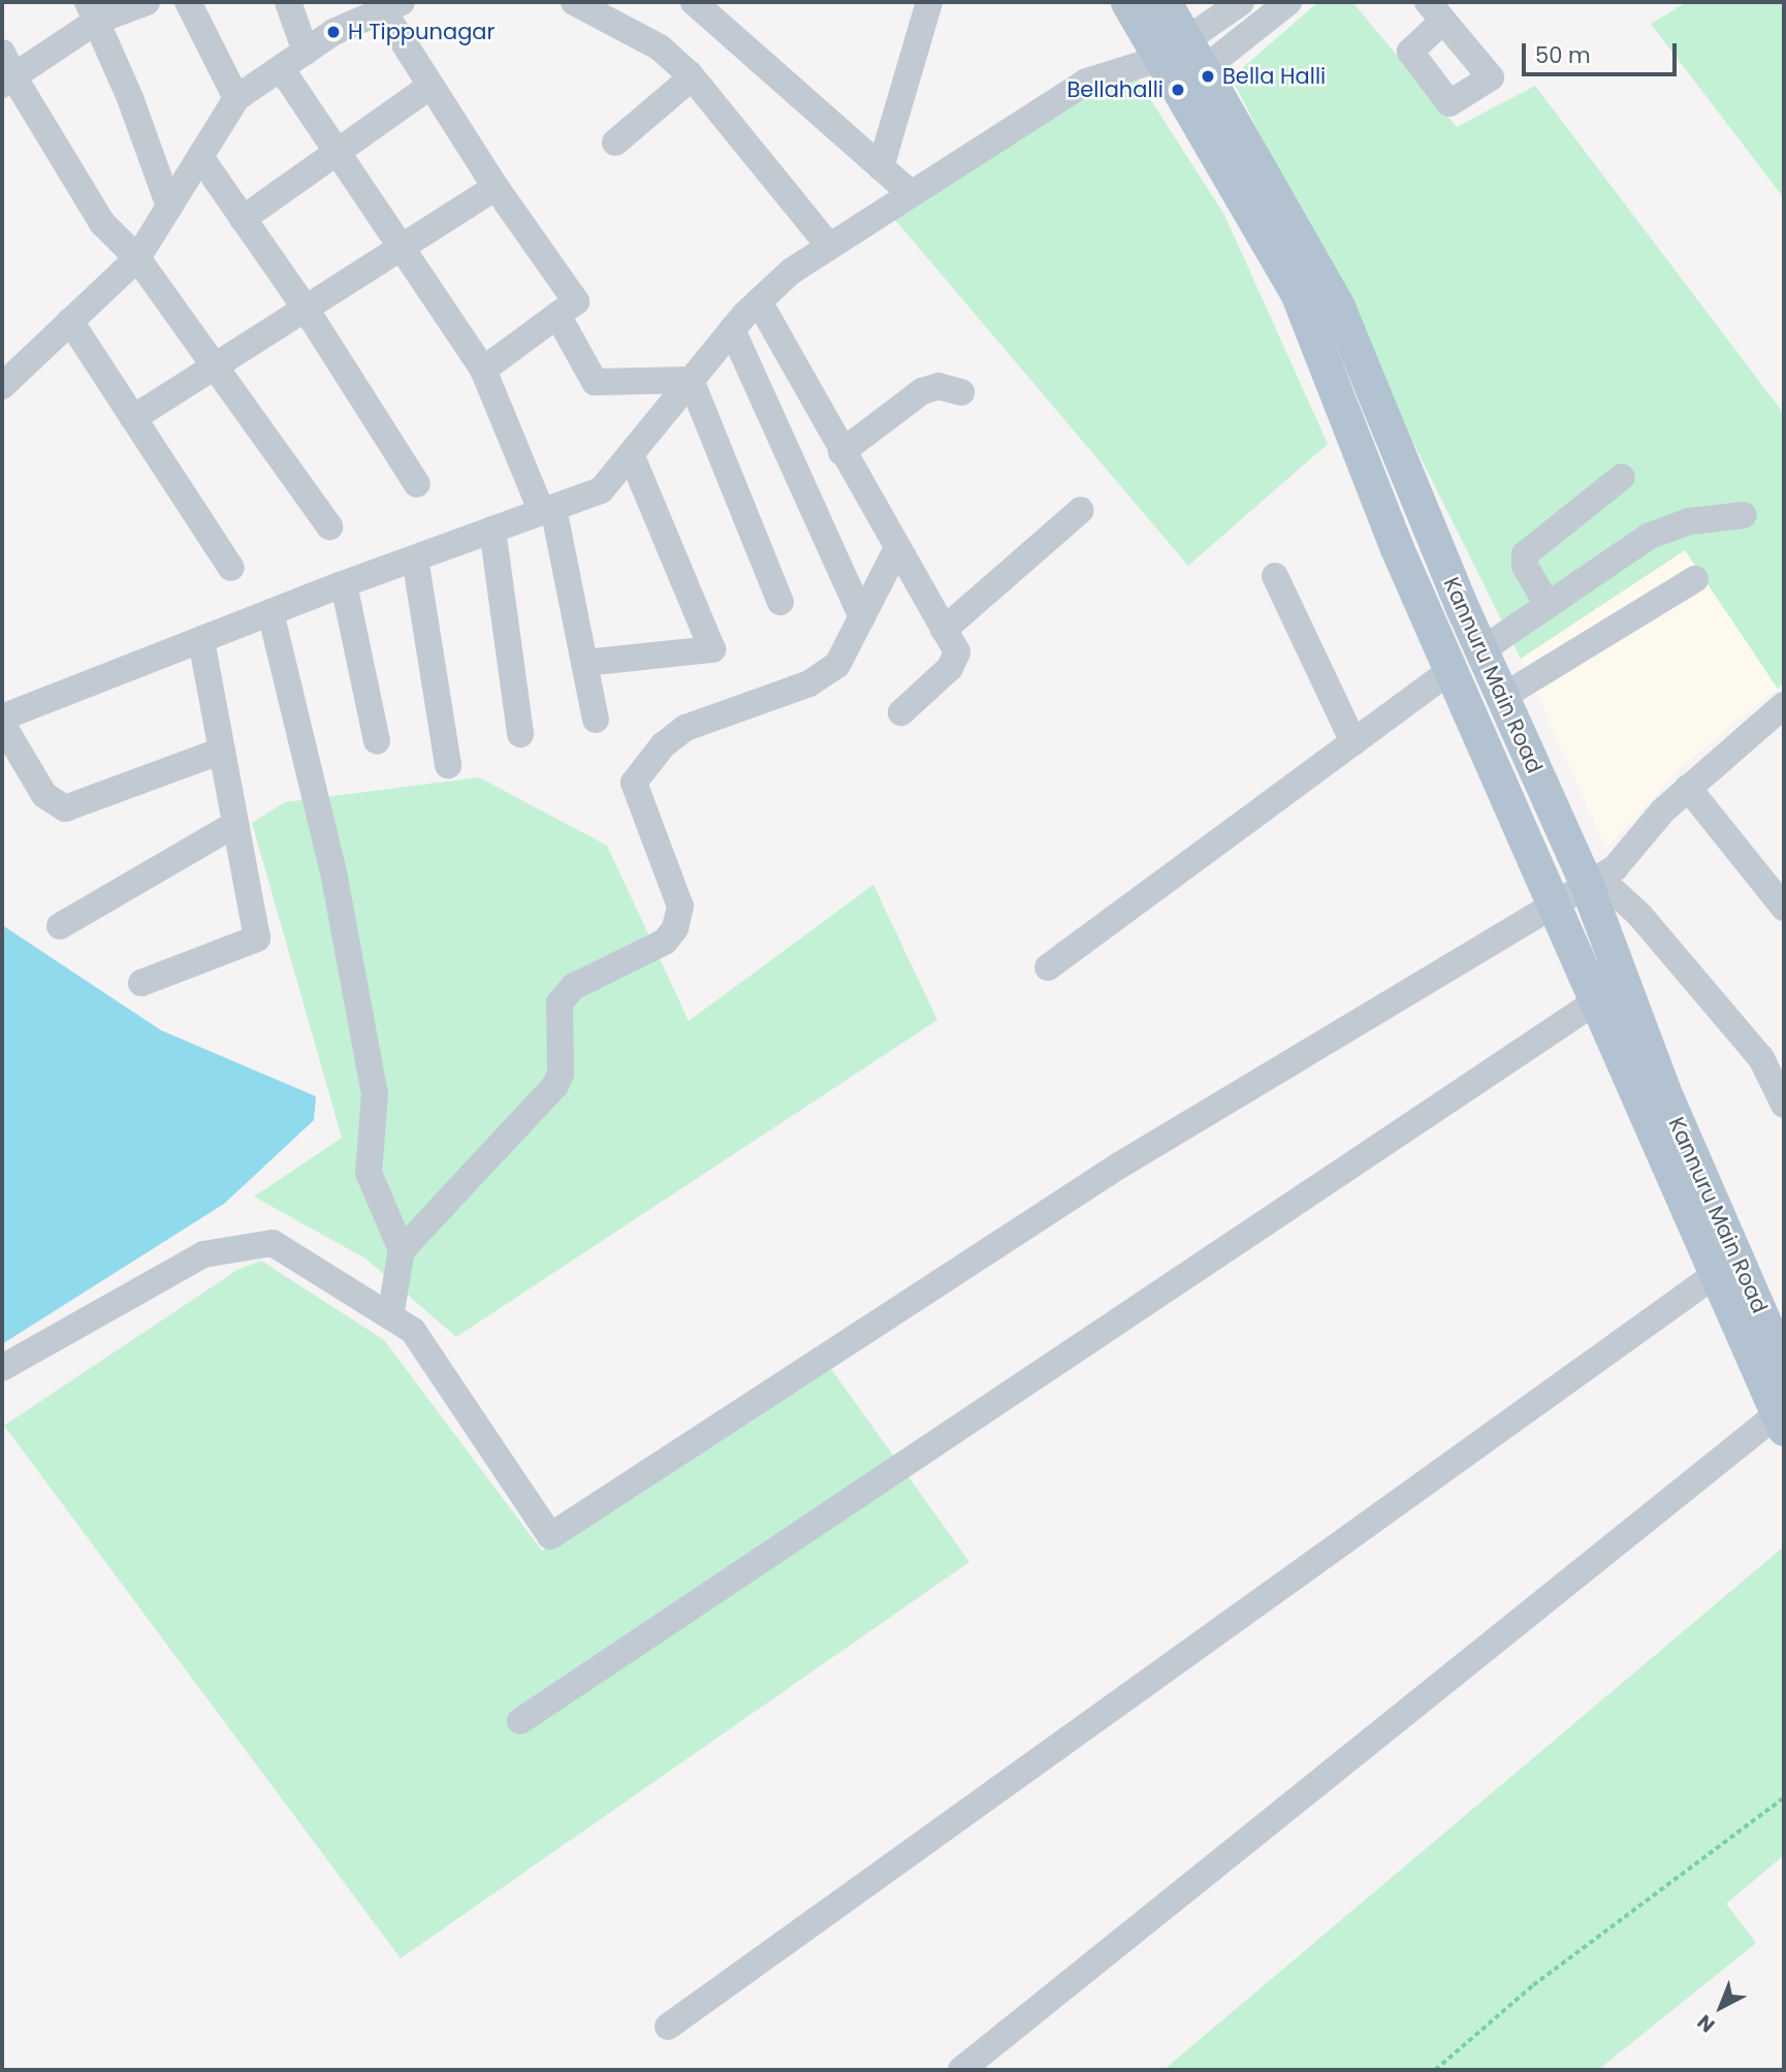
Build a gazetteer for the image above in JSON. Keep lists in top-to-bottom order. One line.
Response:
{"streets":{"main road":["Kannuru Main Road"]},"places":["H Tippunagar","Bella Halli","Bellahalli"],"scale_bar":"50 m","north":"bottom left"}
